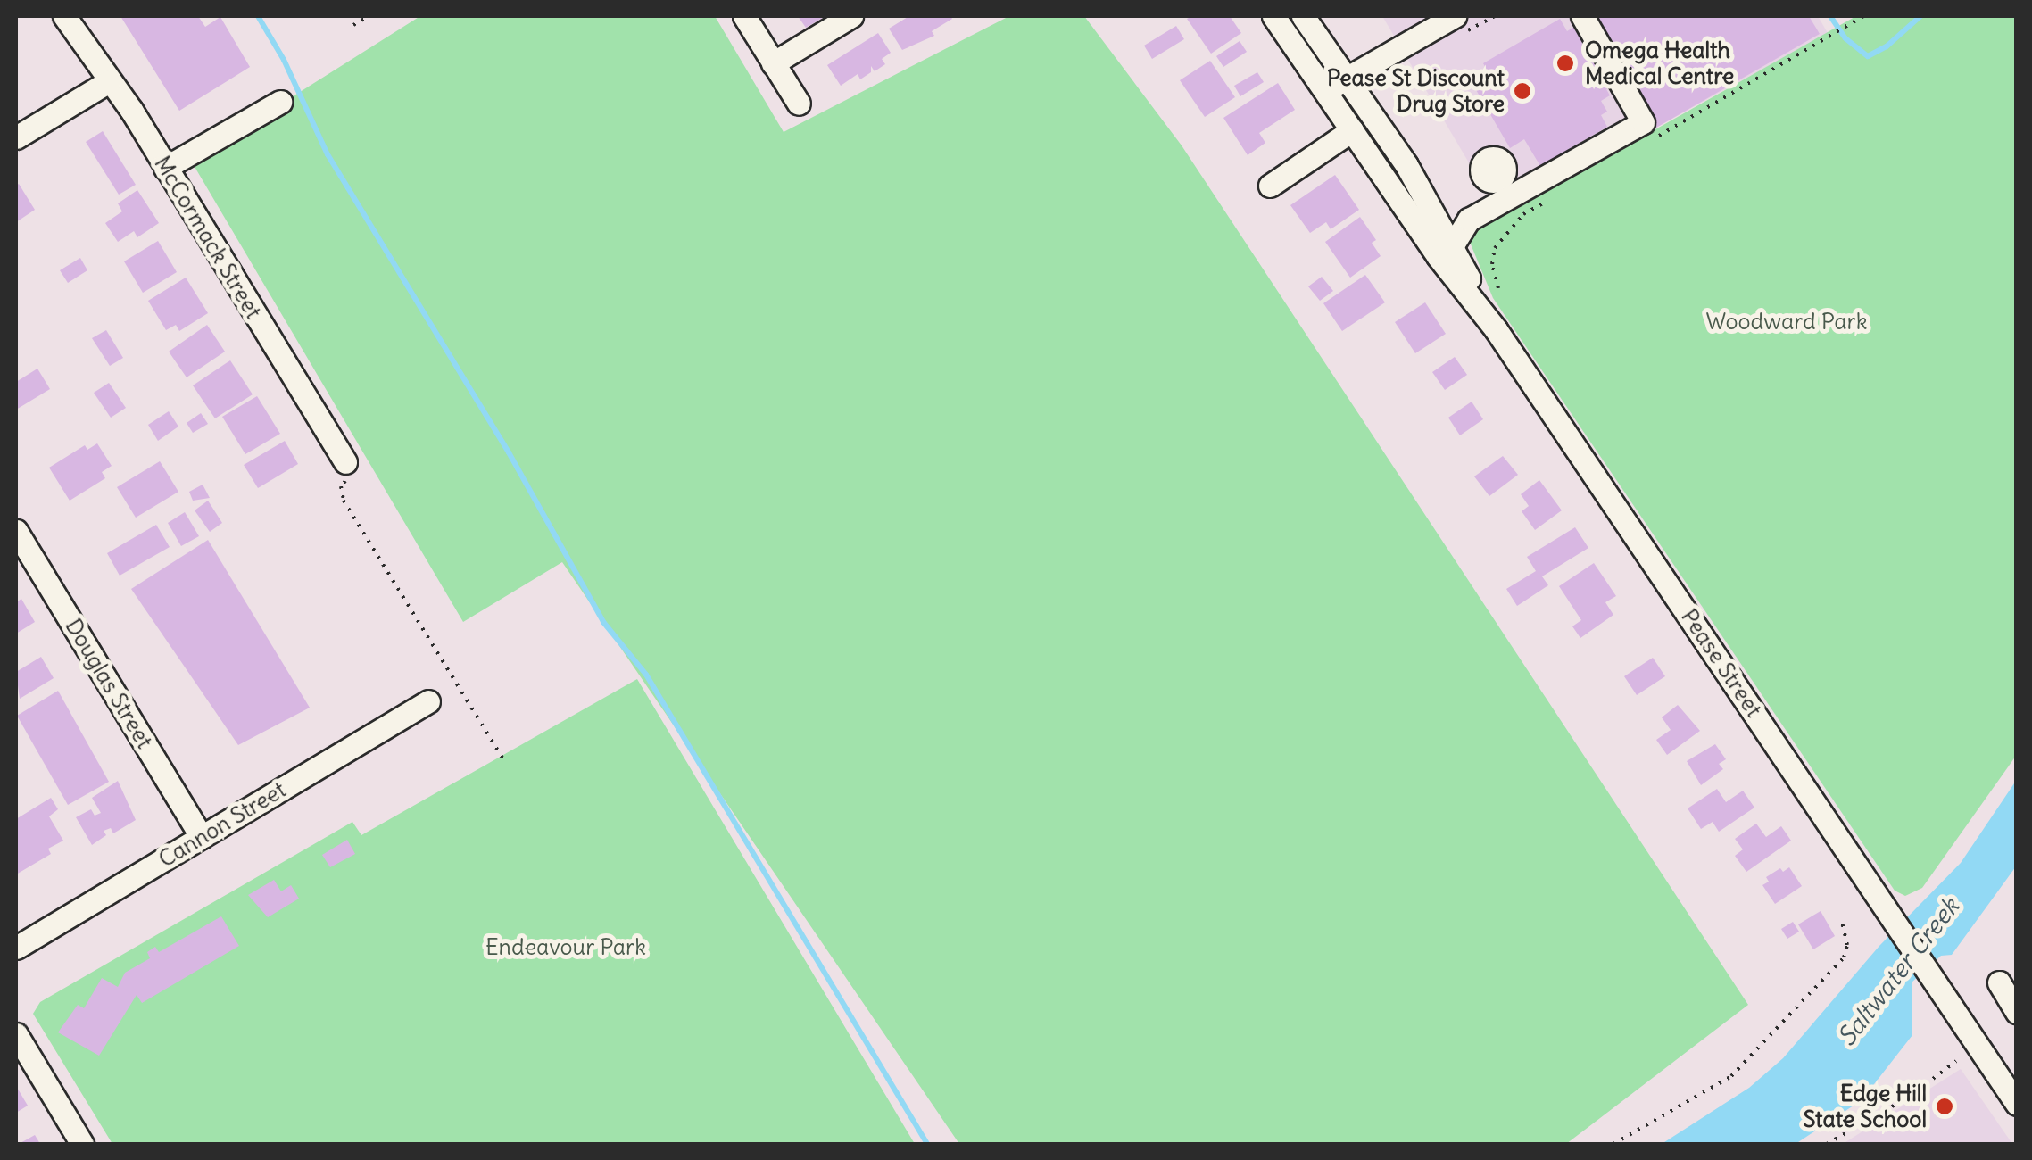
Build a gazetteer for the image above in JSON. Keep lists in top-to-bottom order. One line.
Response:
{"streets":{"street":["McCormack Street","Pease Street","Douglas Street","Cannon Street"]},"crossings":[["Douglas Street","Cannon Street"]],"water":["Saltwater Creek"],"parks":["Woodward Park","Endeavour Park"],"places":["Omega Health Medical Centre","Pease St Discount Drug Store","Edge Hill State School"]}
